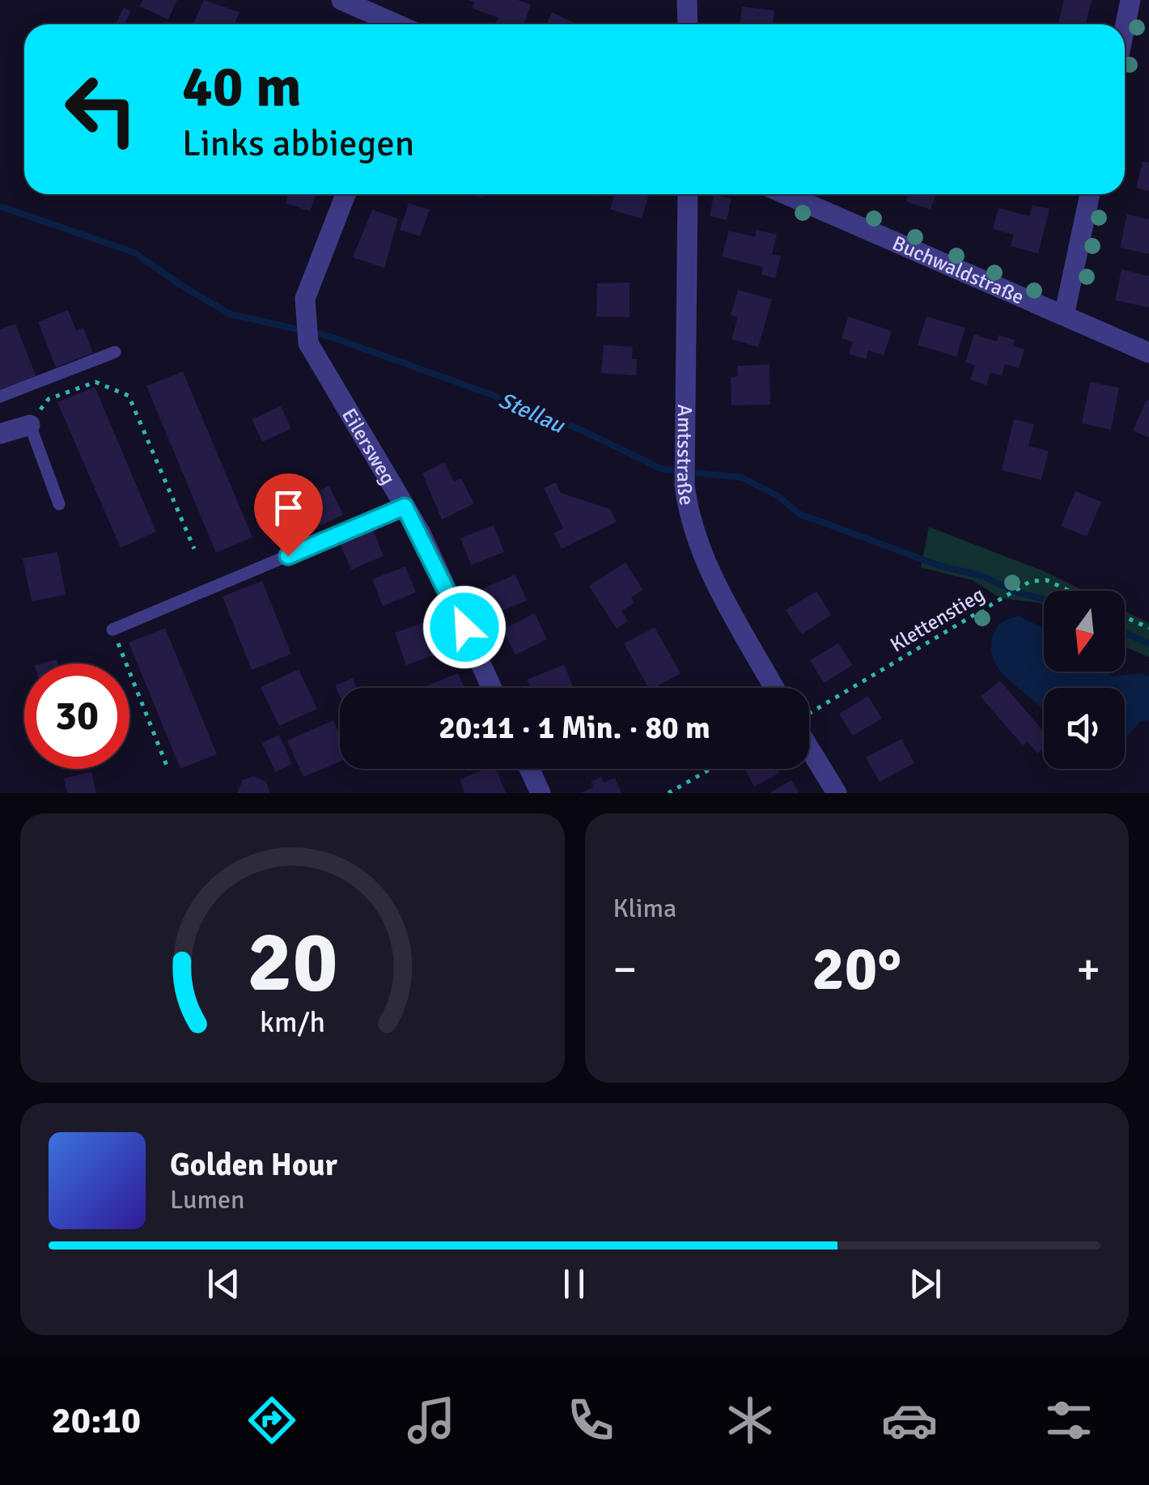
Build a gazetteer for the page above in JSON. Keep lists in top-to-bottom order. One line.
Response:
{"streets":{"street":["Buchwaldstraße","Eilersweg","Amtsstraße"],"path":["Klettenstieg"]},"water":["Stellau"],"north":"bottom","page":{"turn":["40 m","Links abbiegen"],"limit":"30","trip":"20:11 · 1 Min. · 80 m","tile":"Klima","heat":["−","20°","+"],"song":["Golden Hour","Lumen"],"tabs":"20:10","gauge":["20","km/h"]}}
